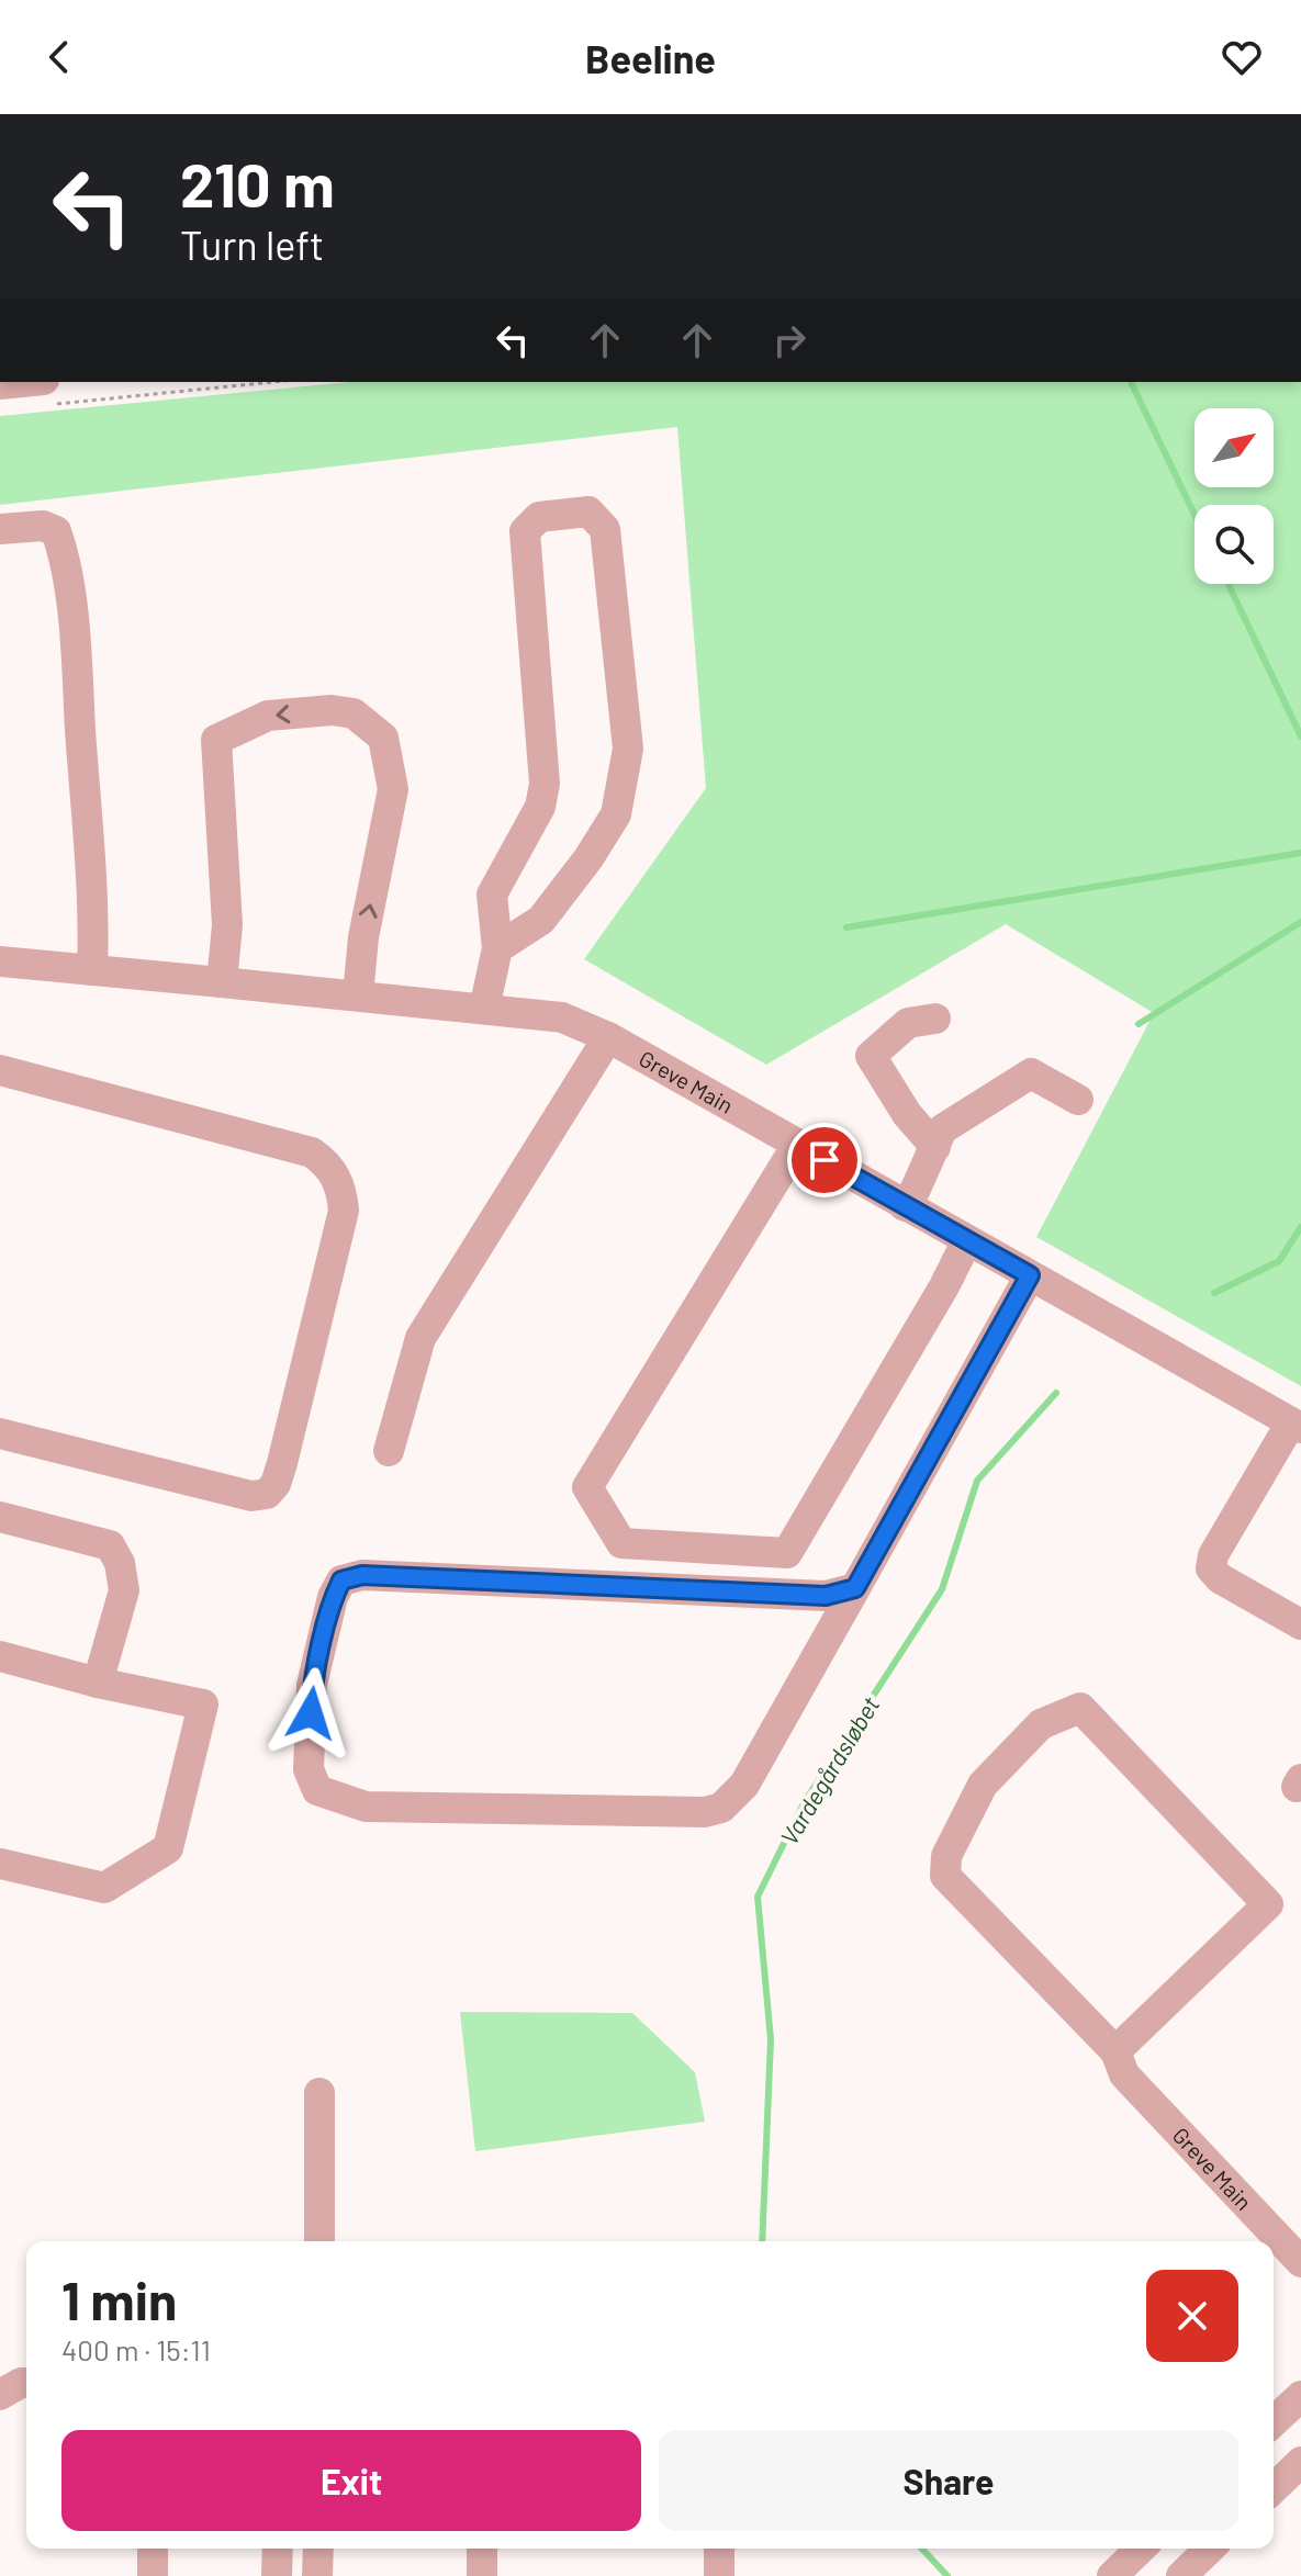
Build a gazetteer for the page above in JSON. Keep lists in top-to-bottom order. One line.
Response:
{"streets":{"street":["Greve Main"]},"water":["Vardegårdsløbet"],"north":"top right","page":{"header":"Beeline","turn":["210 m","Turn left"],"heading":["1 min","400 m · 15:11"],"buttons":["Exit","Share"]}}
